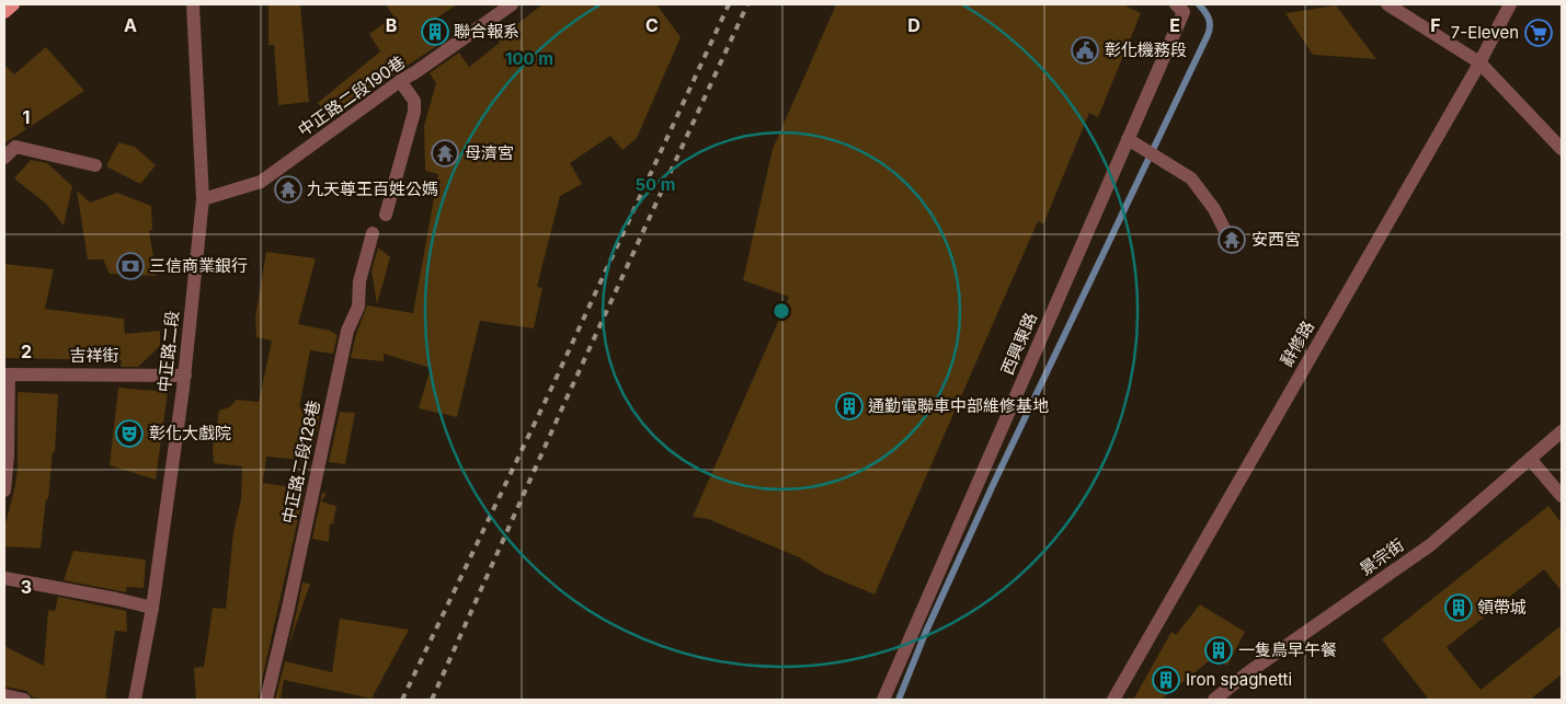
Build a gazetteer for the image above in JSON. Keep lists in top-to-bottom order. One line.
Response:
{"streets":{"street":["中正路二段190巷","西興東路","辭修路","中正路二段","吉祥街","中正路二段128巷","景宗街"]},"crossings":[["中正路二段190巷","中正路二段"],["中正路二段","吉祥街"]],"places":{"building":["聯合報系","通勤電聯車中部維修基地","領帶城","一隻鳥早午餐","Iron spaghetti"],"supermarket":["7-Eleven"],"public building":["彰化機務段"],"temple":["母濟宮","九天尊王百姓公媽","安西宮"],"bank":["三信商業銀行"],"theatre":["彰化大戲院"]},"grid":{"columns":["A","B","C","D","E","F"],"rows":["1","2","3"]},"rings":["100 m","50 m"]}
